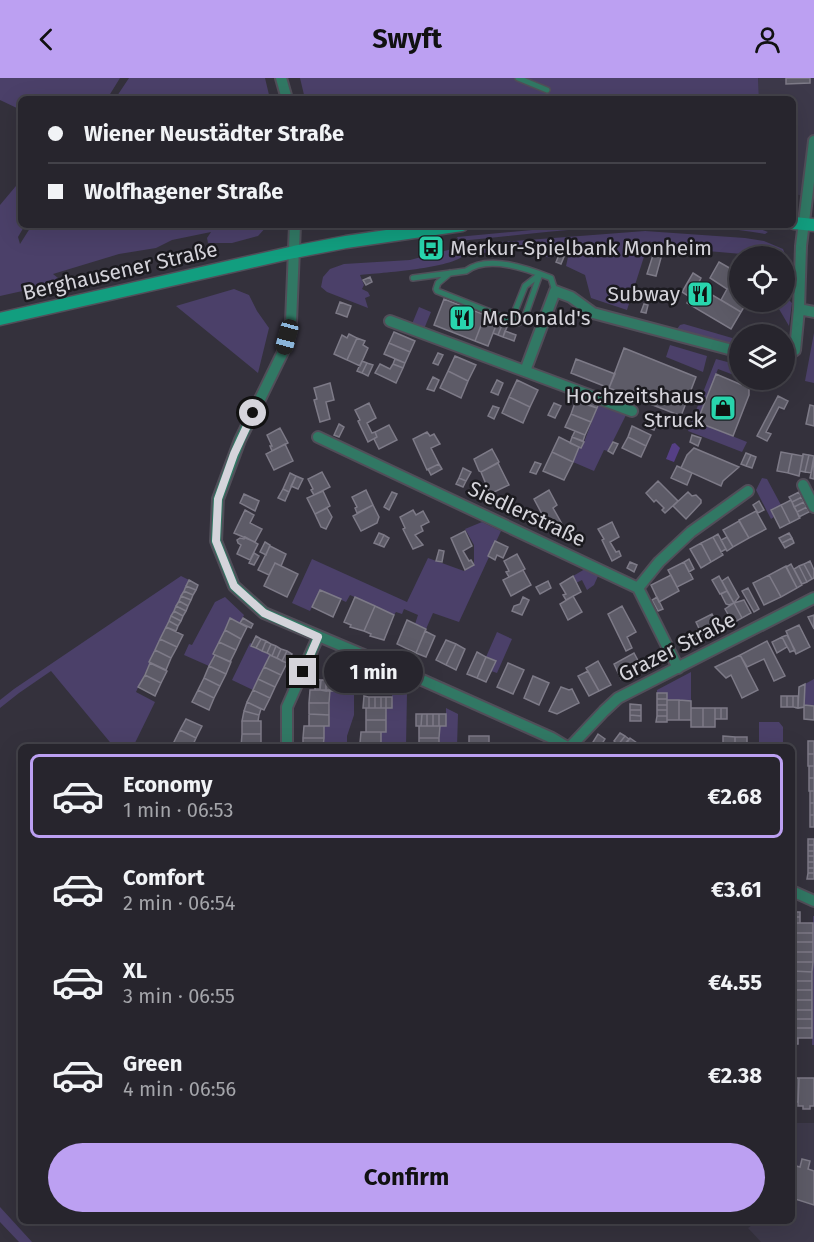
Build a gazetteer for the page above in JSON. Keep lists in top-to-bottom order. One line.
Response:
{"streets":{"street":["Berghausener Straße","Siedlerstraße","Grazer Straße"]},"places":{"bus stop":["Merkur-Spielbank Monheim"],"restaurant":["Subway","McDonald's"],"shop":["Hochzeitshaus Struck"]},"page":{"header":"Swyft","banner":["Wiener Neustädter Straße","Wolfhagener Straße"],"bubble":"1 min","list":[{"name":"Economy","note":"1 min · 06:53","value":"€2.68"},{"name":"Comfort","note":"2 min · 06:54","value":"€3.61"},{"name":"XL","note":"3 min · 06:55","value":"€4.55"},{"name":"Green","note":"4 min · 06:56","value":"€2.38"}],"buttons":"Confirm"}}
